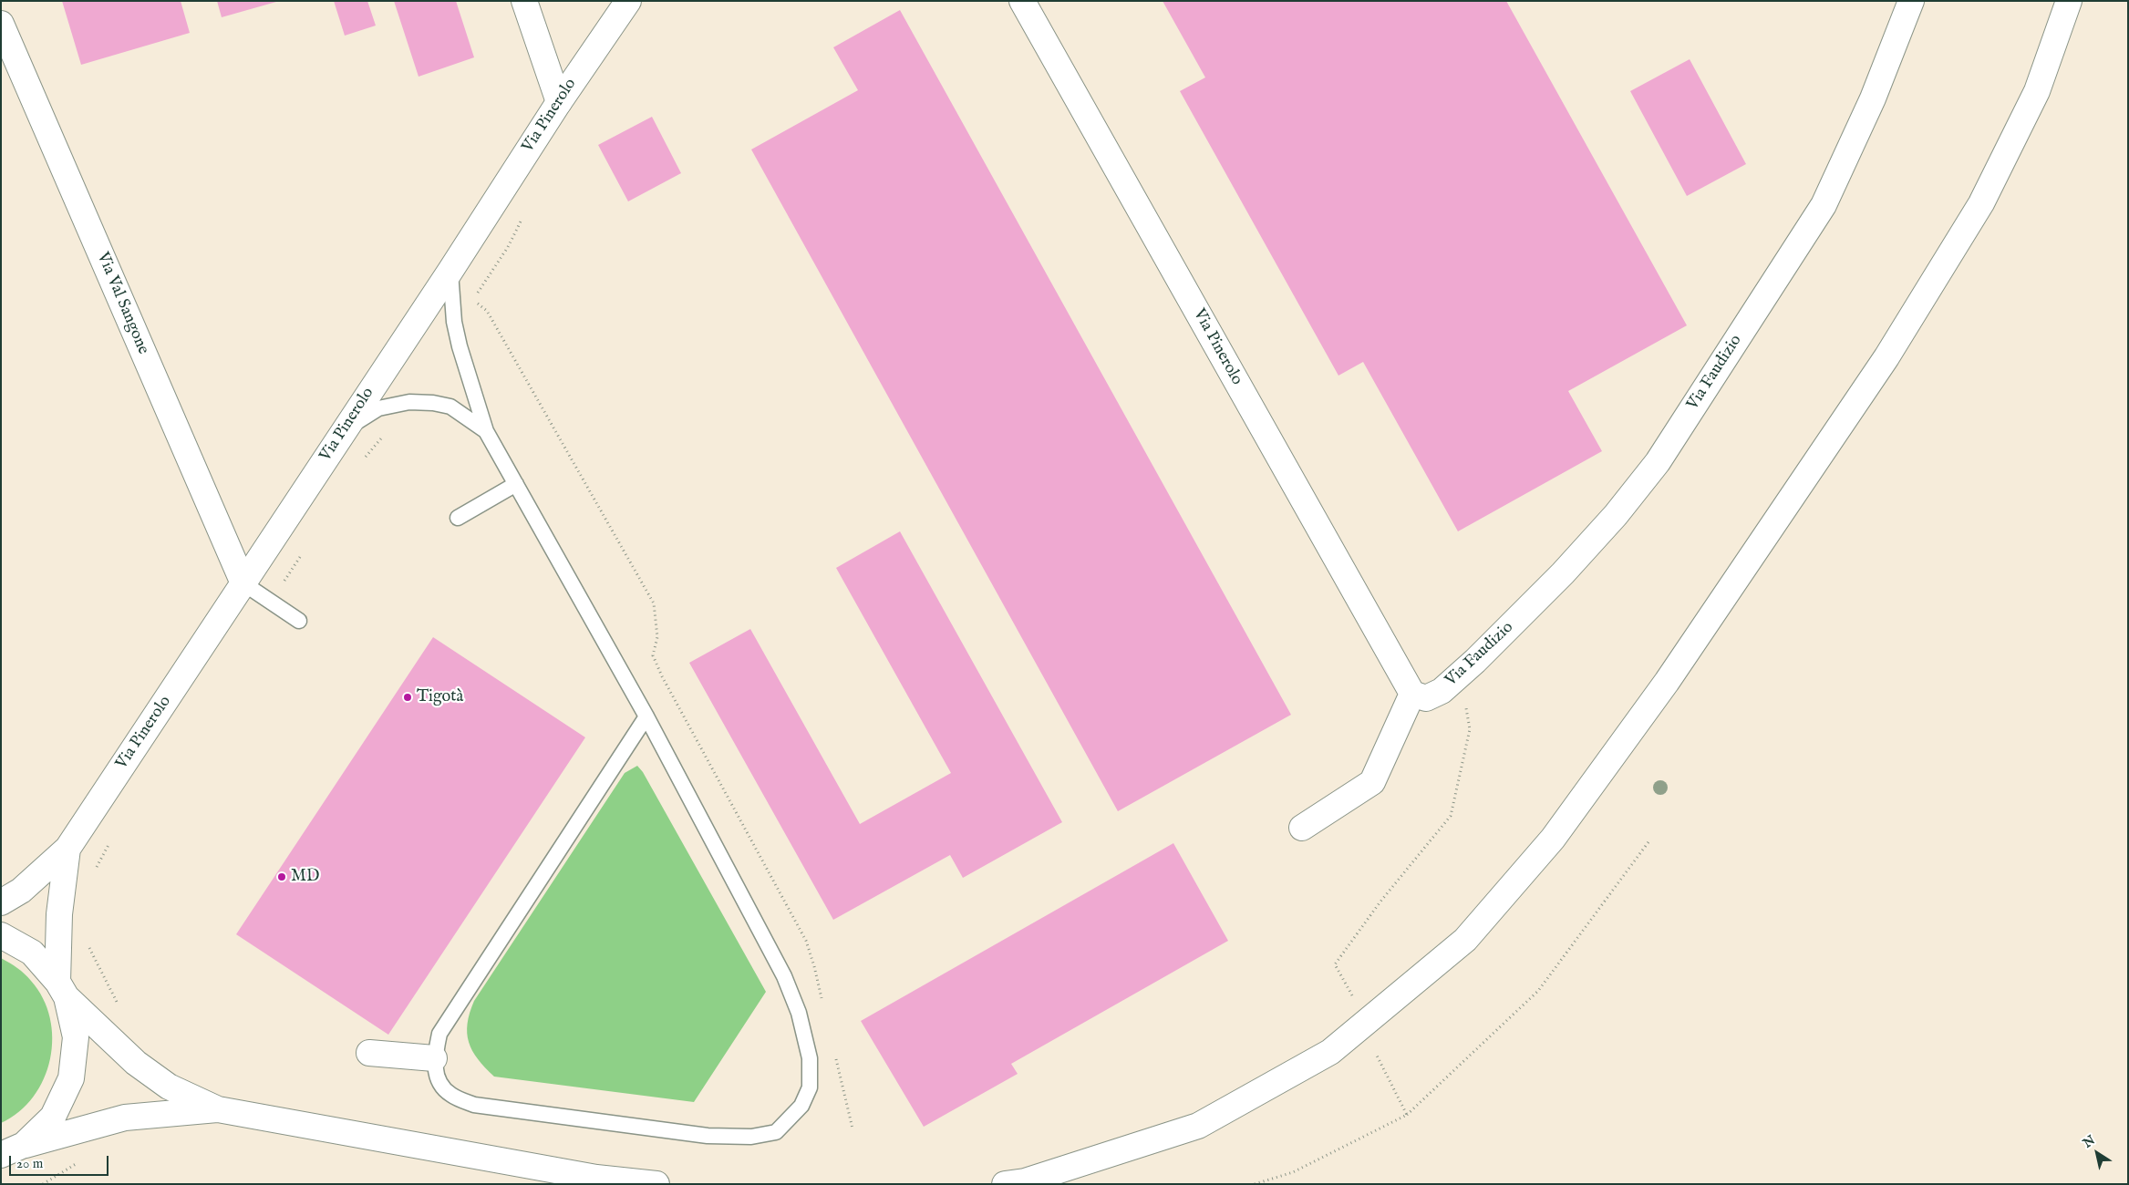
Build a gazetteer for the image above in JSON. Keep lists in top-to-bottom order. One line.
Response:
{"streets":{"main road":["Via Pinerolo","Via Val Sangone","Via Faudizio"]},"crossings":[["Via Pinerolo","Via Val Sangone"],["Via Pinerolo","Via Faudizio"]],"places":["Tigotà","MD"],"scale_bar":"20 m","north":"top left"}
